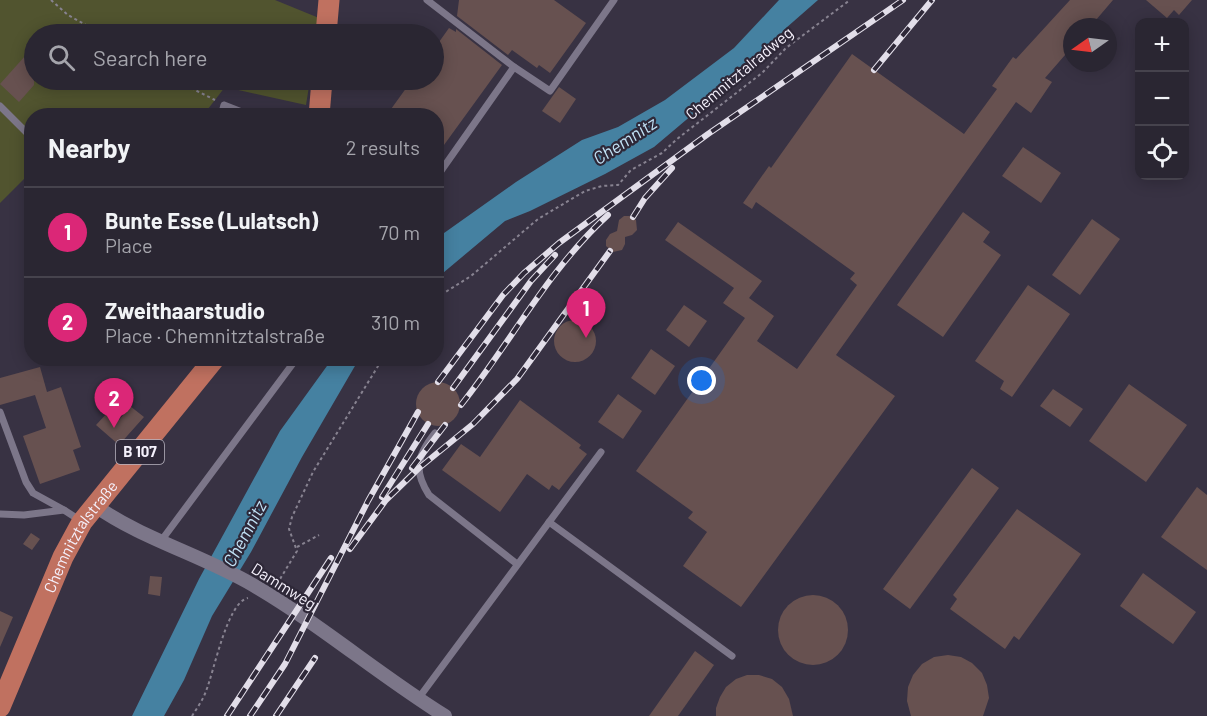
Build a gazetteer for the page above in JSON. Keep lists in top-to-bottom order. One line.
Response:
{"streets":{"main road":["B 107","Chemnitztalstraße"],"street":["Dammweg"],"path":["Chemnitztalradweg"]},"crossings":[["Chemnitztalstraße","Dammweg"]],"water":["Chemnitz"],"north":"left","page":{"map_buttons":["+","−"],"search":"Search here","heading":["Nearby","2 results"],"list":[{"mark":"1","name":"Bunte Esse (Lulatsch)","note":"Place","value":"70 m"},{"mark":"2","name":"Zweithaarstudio","note":"Place · Chemnitztalstraße","value":"310 m"}],"pins":["1","2"]}}
